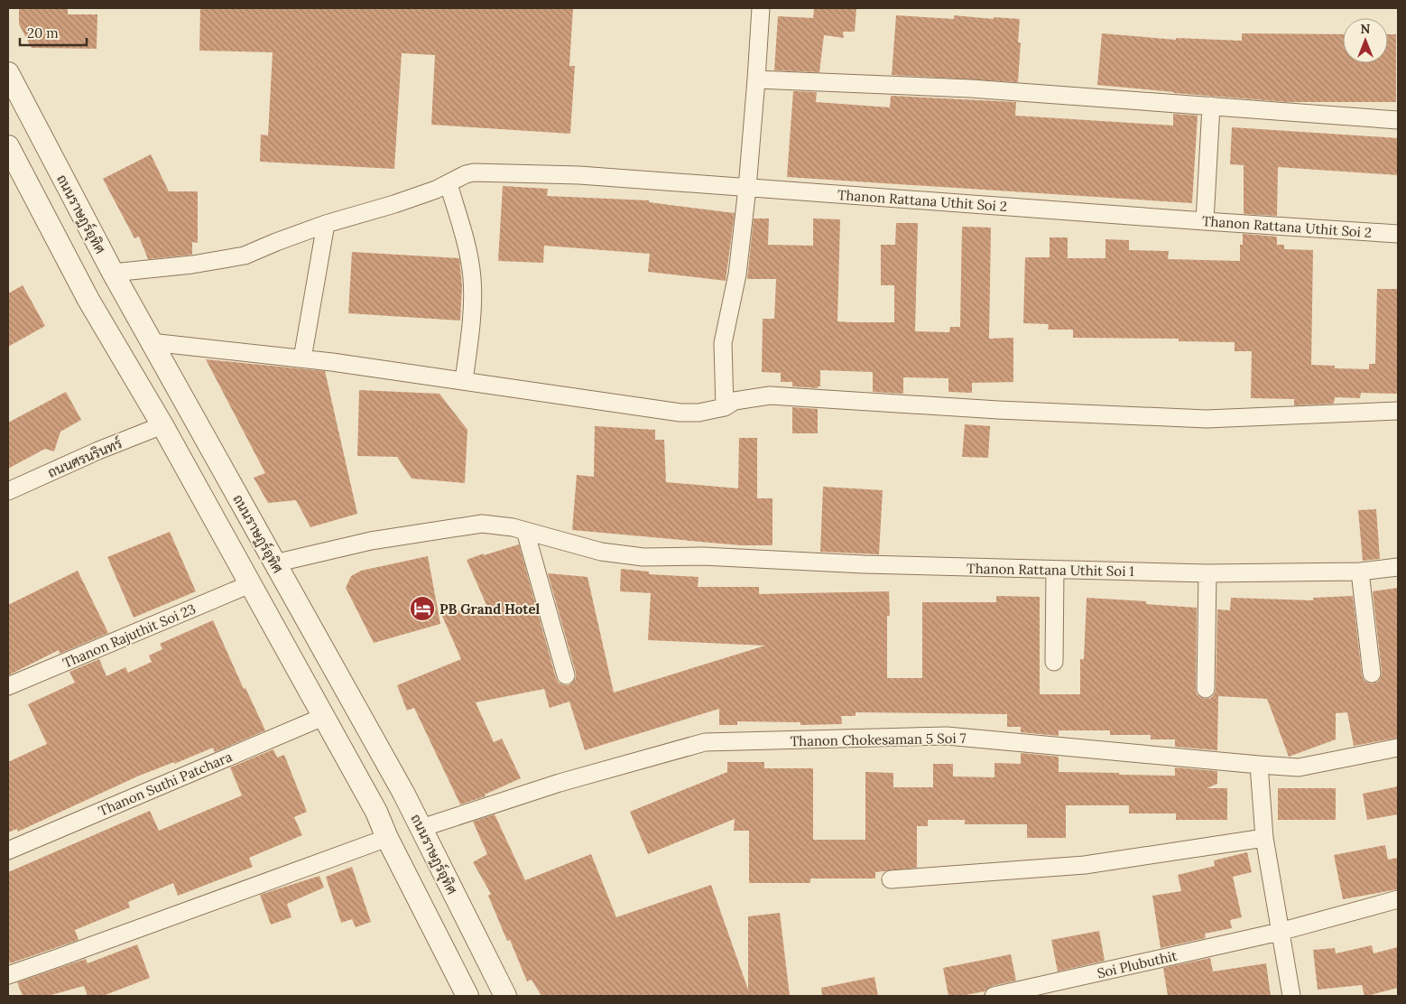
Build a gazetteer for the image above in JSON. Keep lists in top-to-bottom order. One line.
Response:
{"streets":{"street":["Thanon Rattana Uthit Soi 2","ถนนราษฏร์อุทิศ","ถนนศรนรินทร์","Thanon Rattana Uthit Soi 1","Thanon Rajuthit Soi 23","Thanon Chokesaman 5 Soi 7","Thanon Suthi Patchara","Soi Plubuthit"]},"crossings":[["Thanon Rattana Uthit Soi 2","ถนนราษฏร์อุทิศ"],["ถนนราษฏร์อุทิศ","Thanon Rattana Uthit Soi 1"],["ถนนราษฏร์อุทิศ","Thanon Chokesaman 5 Soi 7"]],"places":{"hotel":["PB Grand Hotel"]},"scale_bar":"20 m","north":"top"}
